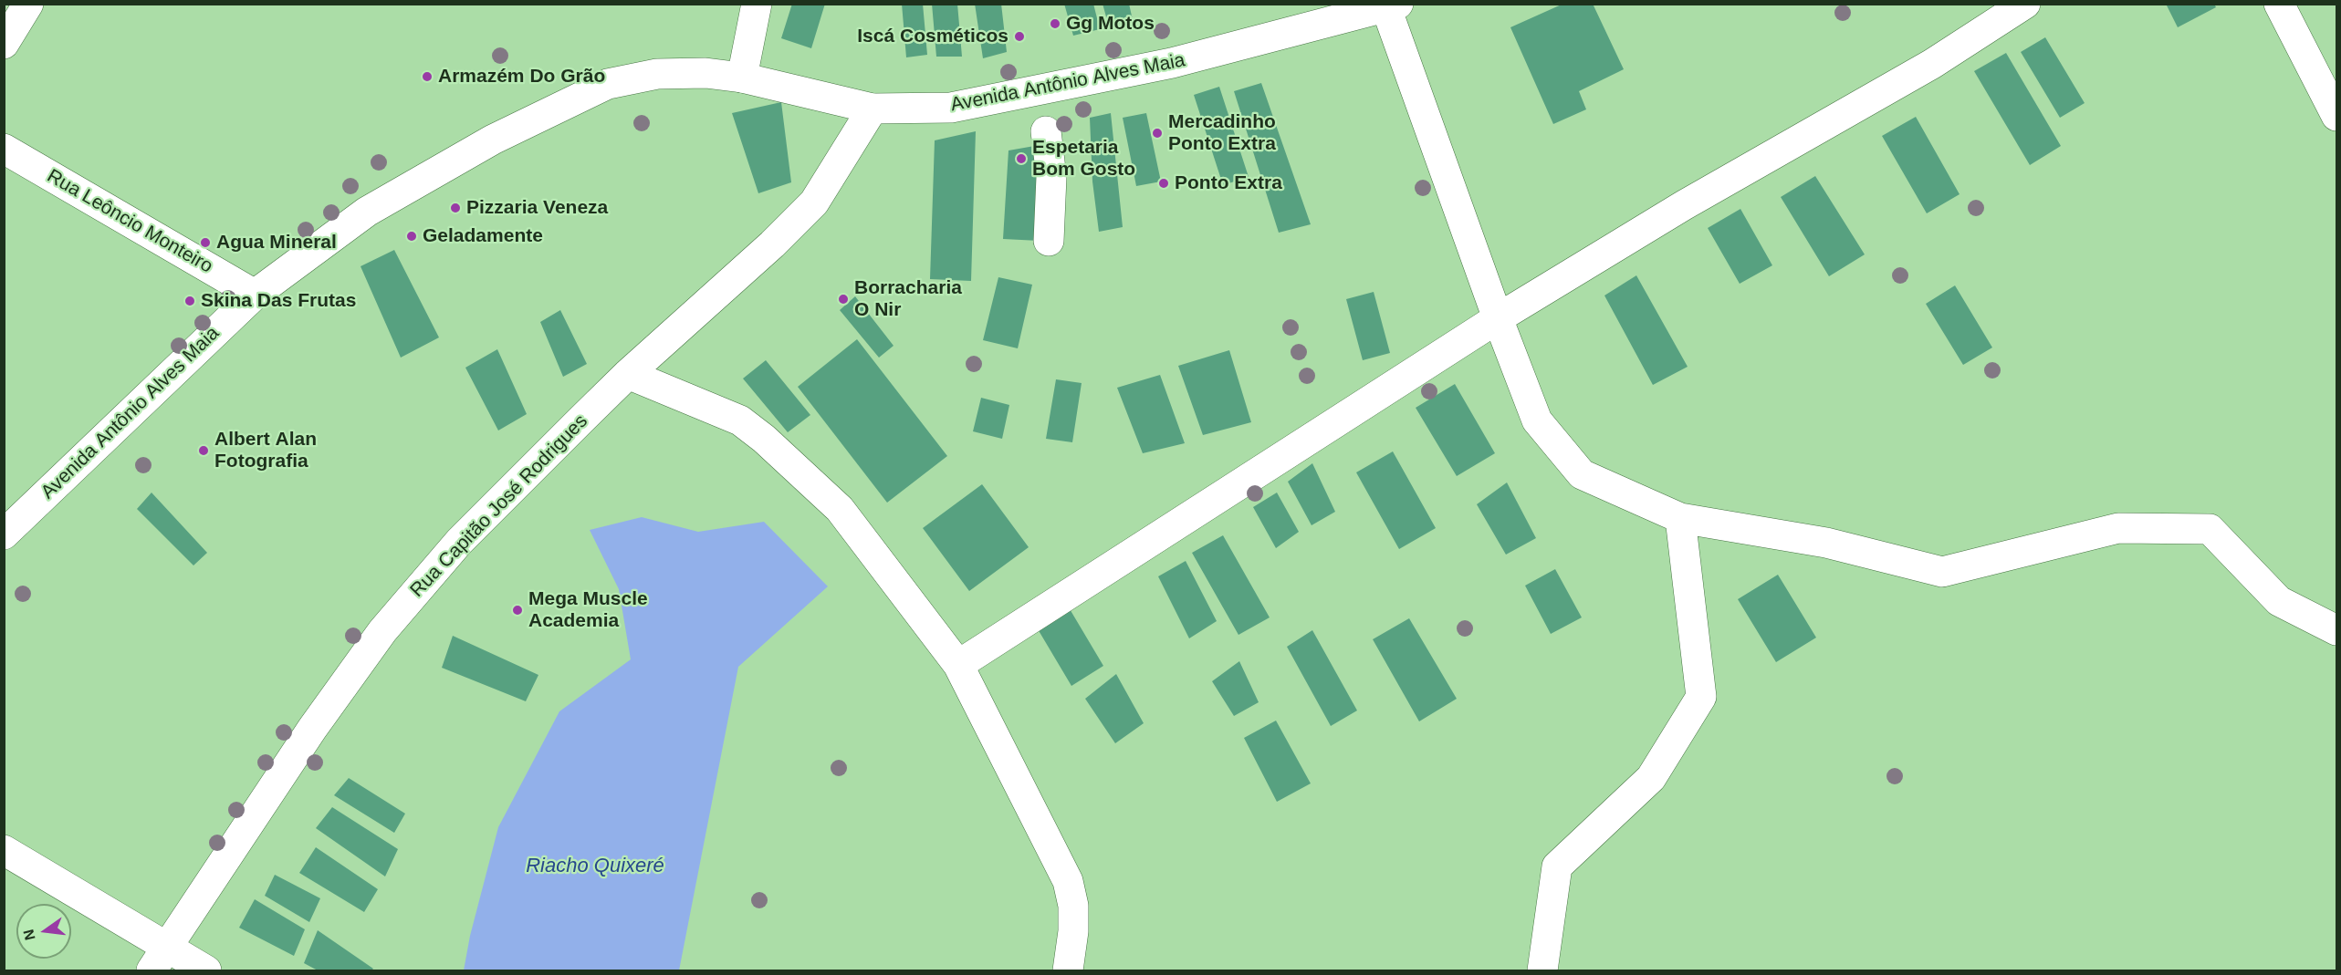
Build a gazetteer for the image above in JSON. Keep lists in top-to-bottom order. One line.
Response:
{"streets":{"street":["Avenida Antônio Alves Maia","Rua Leôncio Monteiro","Rua Capitão José Rodrigues"]},"crossings":[["Avenida Antônio Alves Maia","Rua Leôncio Monteiro"],["Avenida Antônio Alves Maia","Rua Capitão José Rodrigues"]],"water":["Riacho Quixeré"],"places":["Gg Motos","Iscá Cosméticos","Armazém Do Grão","Mercadinho Ponto Extra","Espetaria Bom Gosto","Ponto Extra","Pizzaria Veneza","Geladamente","Agua Mineral","Borracharia O Nir","Skina Das Frutas","Albert Alan Fotografia","Mega Muscle Academia"],"north":"left"}
